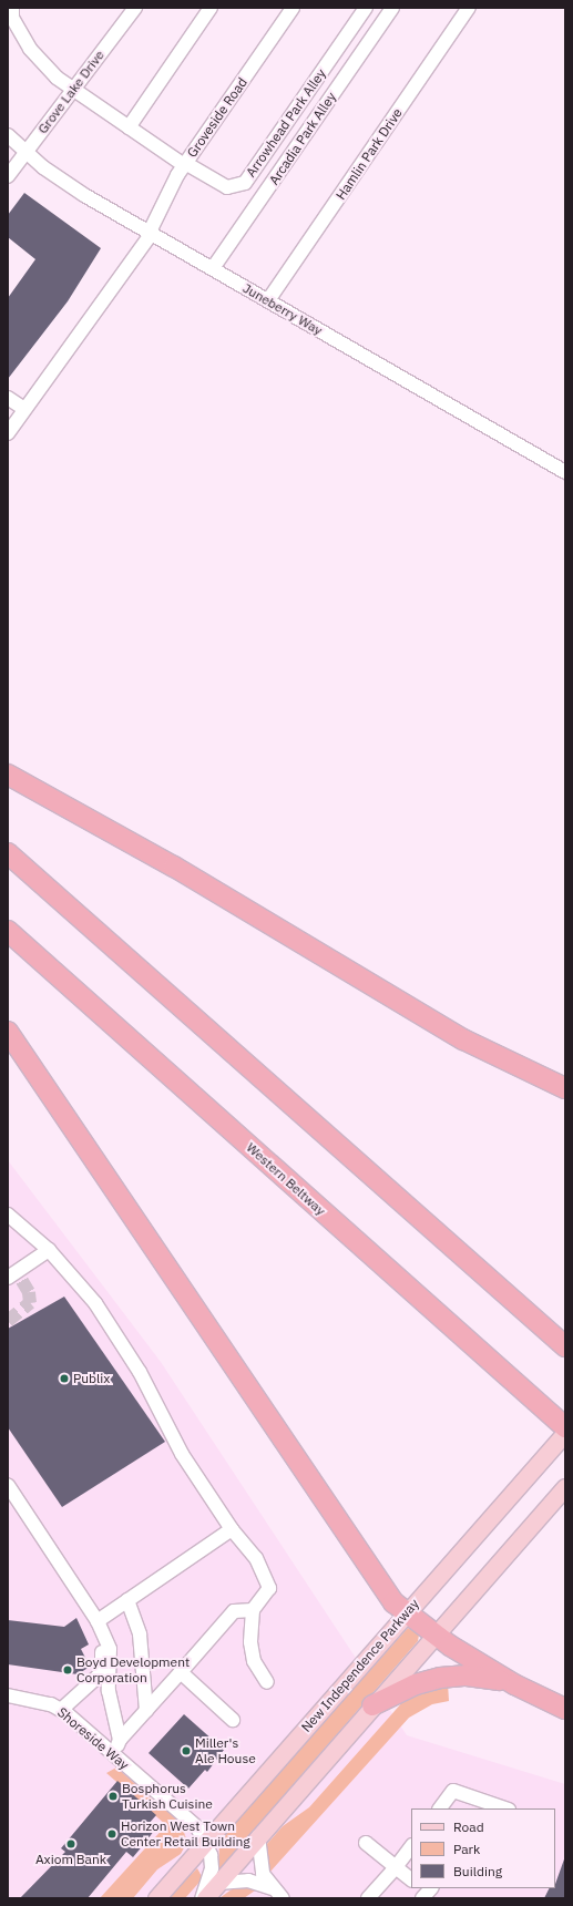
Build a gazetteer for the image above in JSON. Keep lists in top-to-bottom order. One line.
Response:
{"streets":{"highway":["Western Beltway"],"main road":["New Independence Parkway"],"street":["Grove Lake Drive","Groveside Road","Arrowhead Park Alley","Arcadia Park Alley","Hamlin Park Drive","Juneberry Way","Shoreside Way"]},"crossings":[["Grove Lake Drive","Arrowhead Park Alley"],["Grove Lake Drive","Juneberry Way"],["Groveside Road","Arrowhead Park Alley"],["Groveside Road","Juneberry Way"],["Arcadia Park Alley","Juneberry Way"],["Hamlin Park Drive","Juneberry Way"],["New Independence Parkway","Shoreside Way"]],"places":["Publix","Boyd Development Corporation","Miller's Ale House","Bosphorus Turkish Cuisine","Horizon West Town Center Retail Building","Axiom Bank"],"legend":["Road","Park","Building"]}
